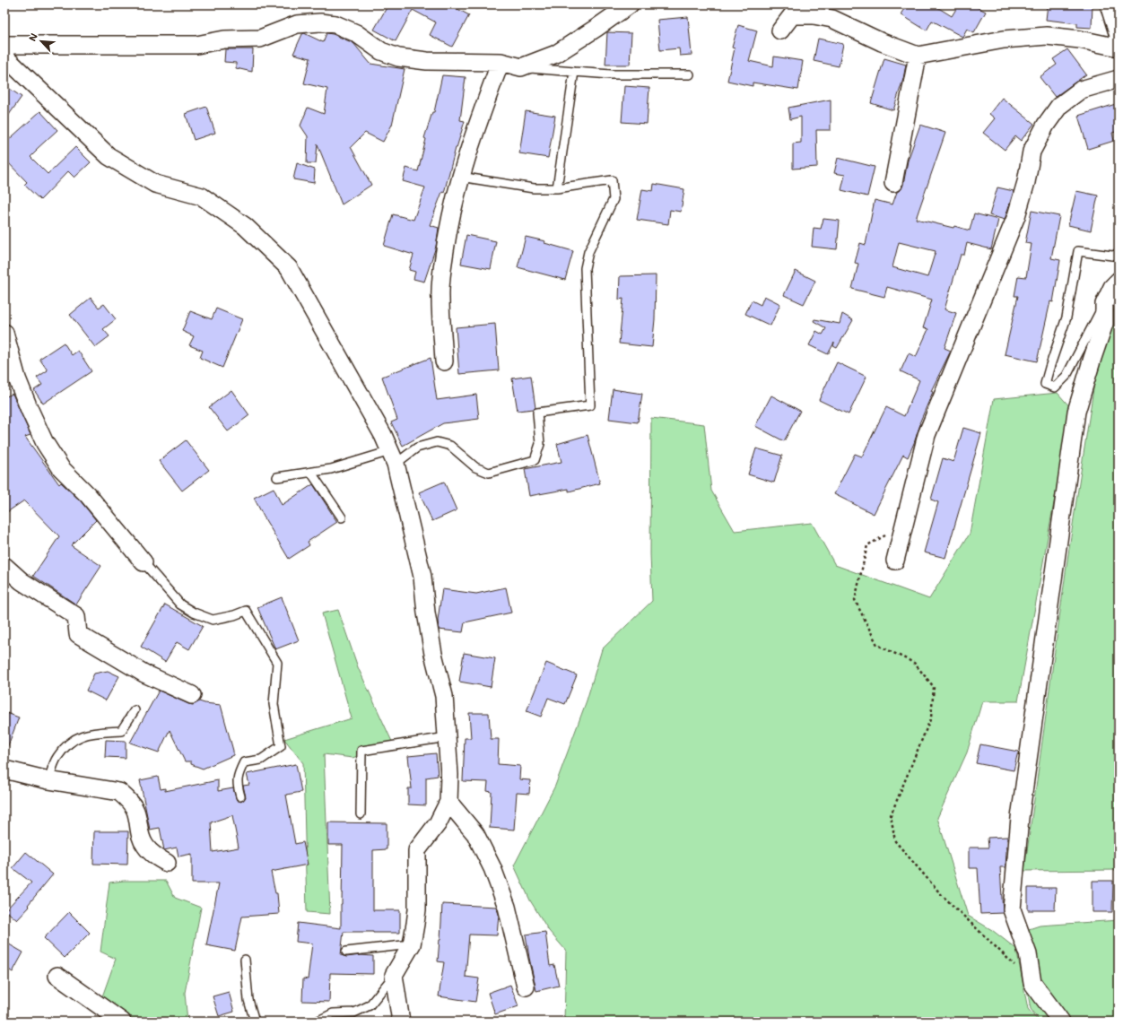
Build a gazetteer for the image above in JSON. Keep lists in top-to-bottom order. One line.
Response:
{"north":"top left"}
